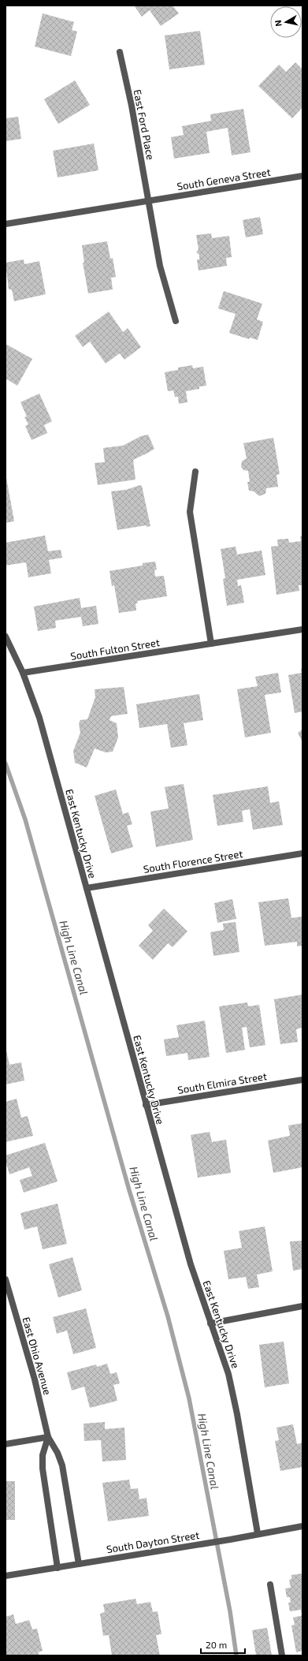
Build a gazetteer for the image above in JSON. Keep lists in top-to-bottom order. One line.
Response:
{"streets":{"street":["East Ford Place","South Geneva Street","South Fulton Street","East Kentucky Drive","South Florence Street","South Elmira Street","East Ohio Avenue","South Dayton Street"]},"crossings":[["East Ford Place","South Geneva Street"],["South Fulton Street","East Kentucky Drive"],["East Kentucky Drive","South Florence Street"],["East Kentucky Drive","South Elmira Street"],["East Kentucky Drive","South Dayton Street"],["East Ohio Avenue","South Dayton Street"]],"water":["High Line Canal"],"scale_bar":"20 m","north":"left"}
